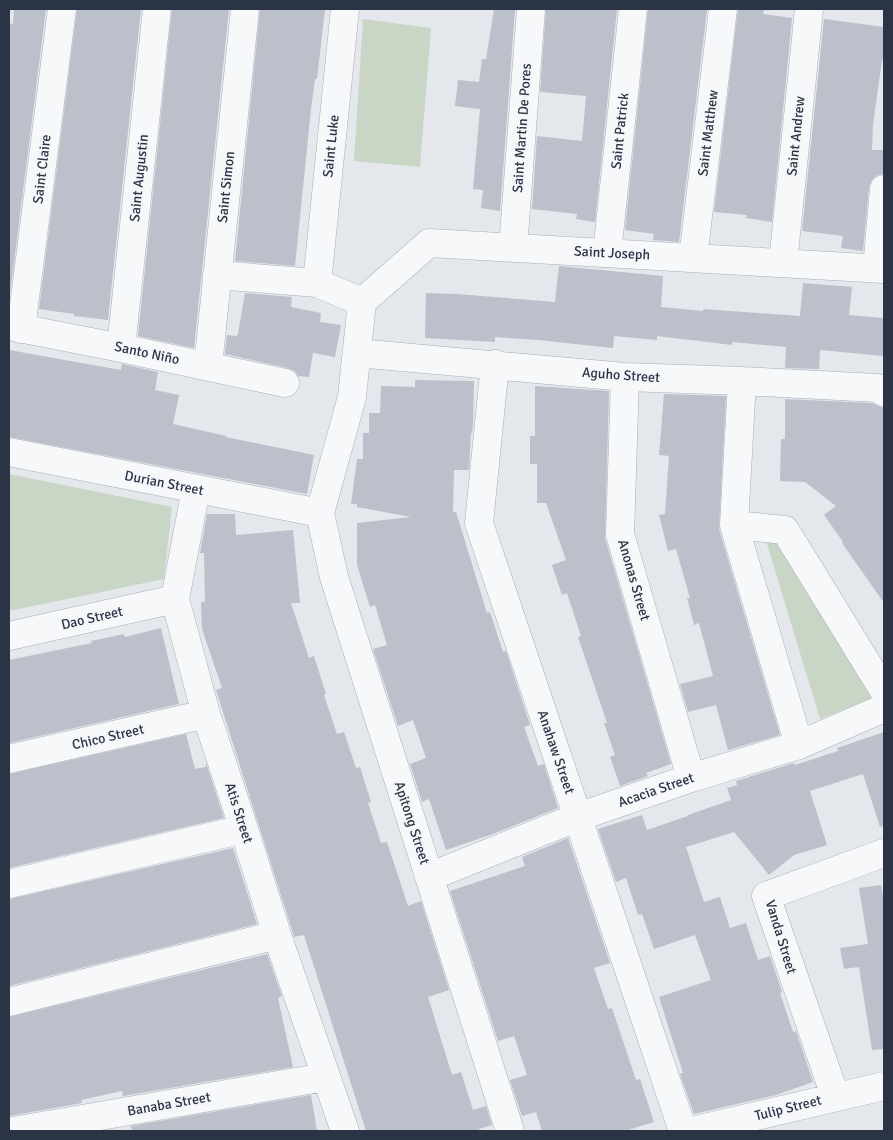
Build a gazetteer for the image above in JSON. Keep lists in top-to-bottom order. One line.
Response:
{"streets":{"street":["Saint Martin De Pores","Saint Patrick","Saint Matthew","Saint Andrew","Saint Luke","Saint Claire","Saint Augustin","Saint Simon","Saint Joseph","Santo Niño","Aguho Street","Durian Street","Anonas Street","Dao Street","Chico Street","Anahaw Street","Acacia Street","Atis Street","Apitong Street","Vanda Street","Banaba Street","Tulip Street"]},"crossings":[["Saint Martin De Pores","Saint Joseph"],["Saint Patrick","Saint Joseph"],["Saint Matthew","Saint Joseph"],["Saint Andrew","Saint Joseph"],["Saint Claire","Santo Niño"],["Saint Augustin","Santo Niño"],["Saint Simon","Santo Niño"],["Aguho Street","Anonas Street"],["Aguho Street","Anahaw Street"],["Durian Street","Atis Street"],["Durian Street","Apitong Street"],["Anonas Street","Acacia Street"],["Dao Street","Atis Street"],["Chico Street","Atis Street"],["Anahaw Street","Acacia Street"],["Acacia Street","Apitong Street"],["Atis Street","Banaba Street"],["Vanda Street","Tulip Street"]]}
